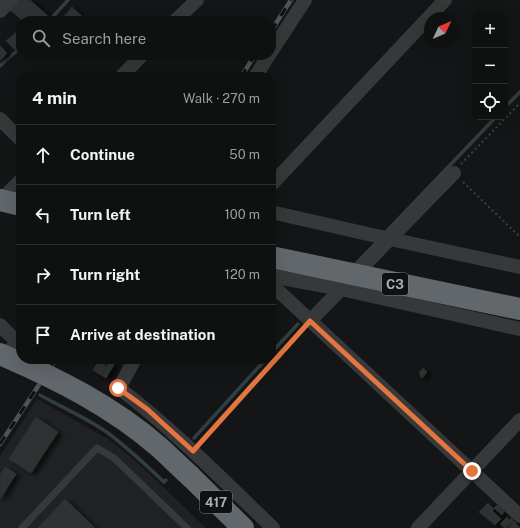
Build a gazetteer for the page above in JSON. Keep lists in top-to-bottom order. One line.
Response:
{"streets":{"highway":["C3","417"]},"north":"top right","page":{"map_buttons":["+","−"],"search":"Search here","heading":["4 min","Walk · 270 m"],"list":[["Continue","50 m"],["Turn left","100 m"],["Turn right","120 m"],"Arrive at destination"]}}
